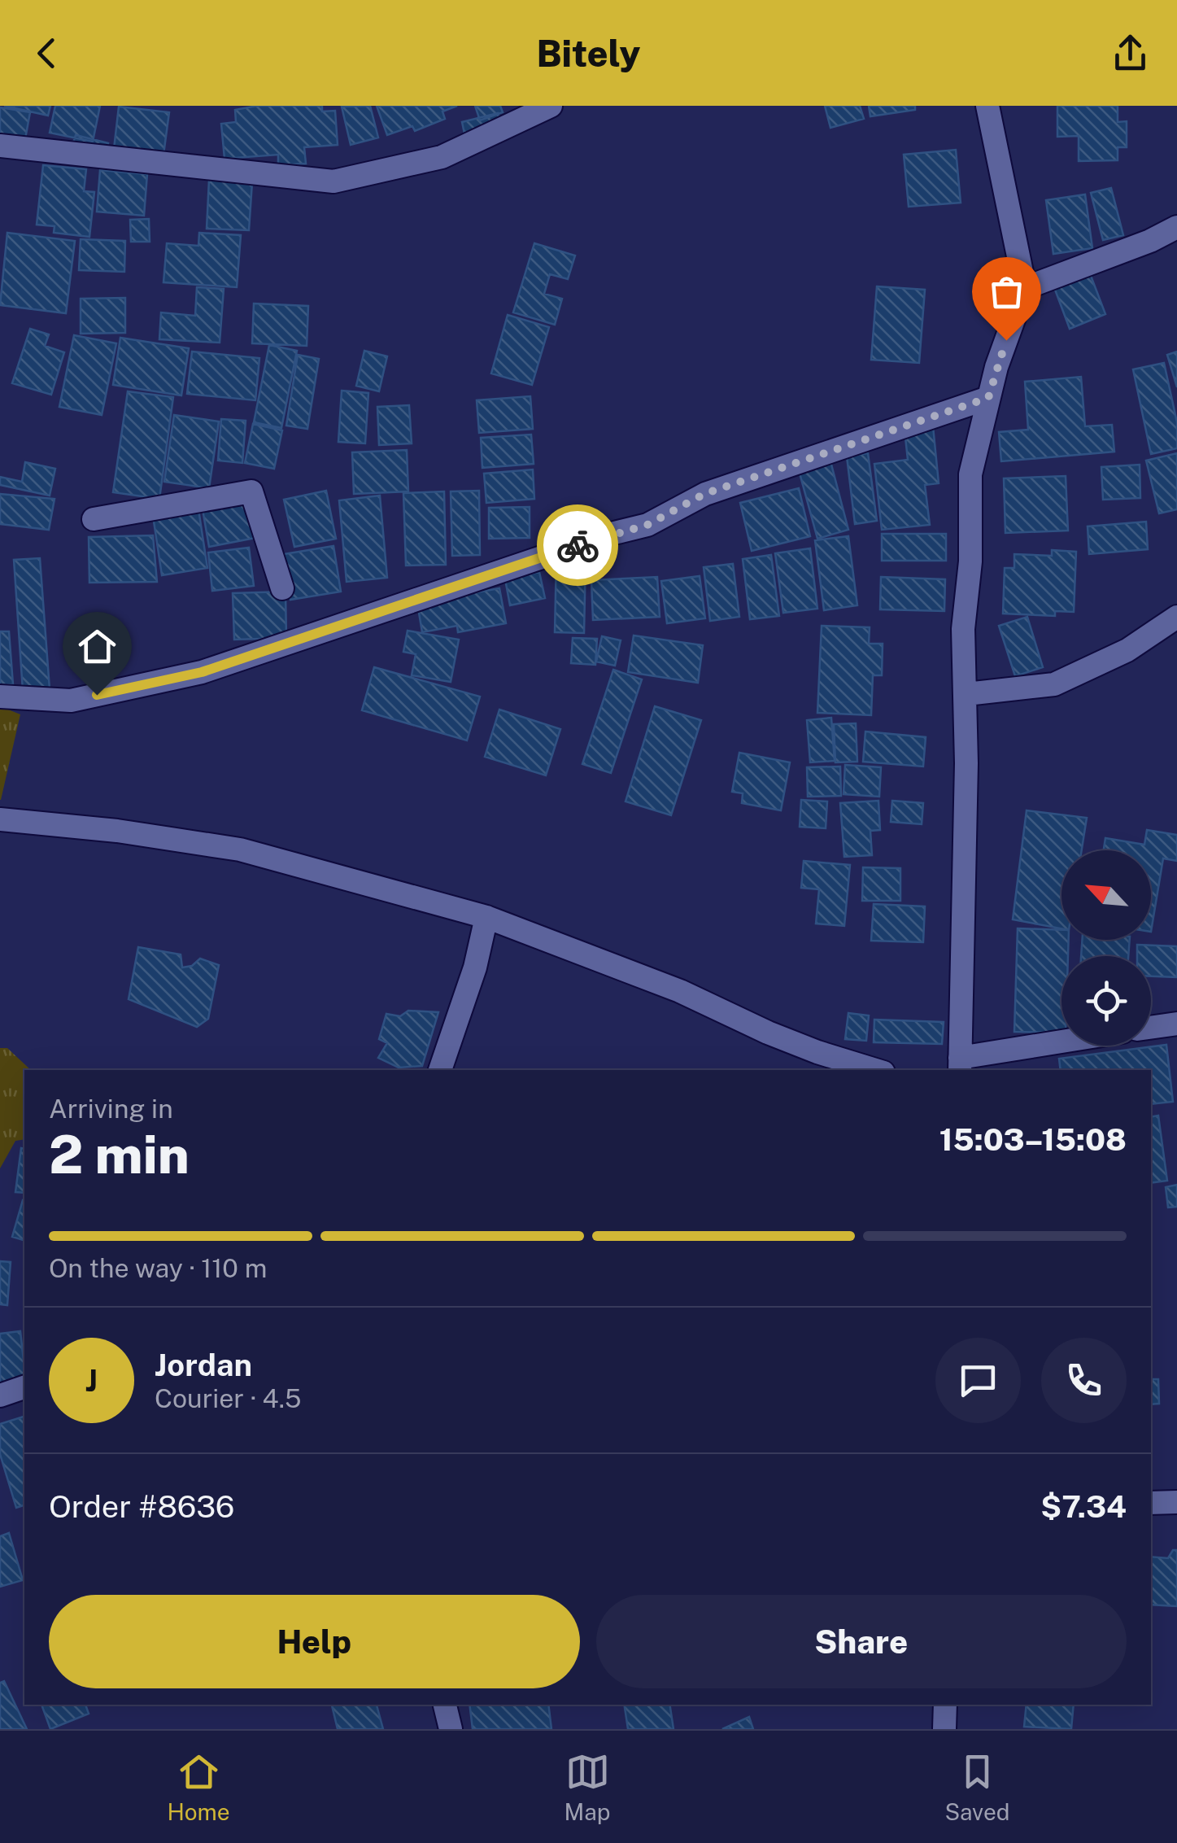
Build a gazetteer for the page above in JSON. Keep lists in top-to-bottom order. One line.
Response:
{"north":"top left","page":{"header":"Bitely","heading":["2 min","Arriving in","15:03–15:08"],"panel":["Jordan","Courier · 4.5","Order #8636","$7.34"],"bar":"On the way · 110 m","round":"J","buttons":["Help","Share"],"tabs":["Home","Map","Saved"]}}
